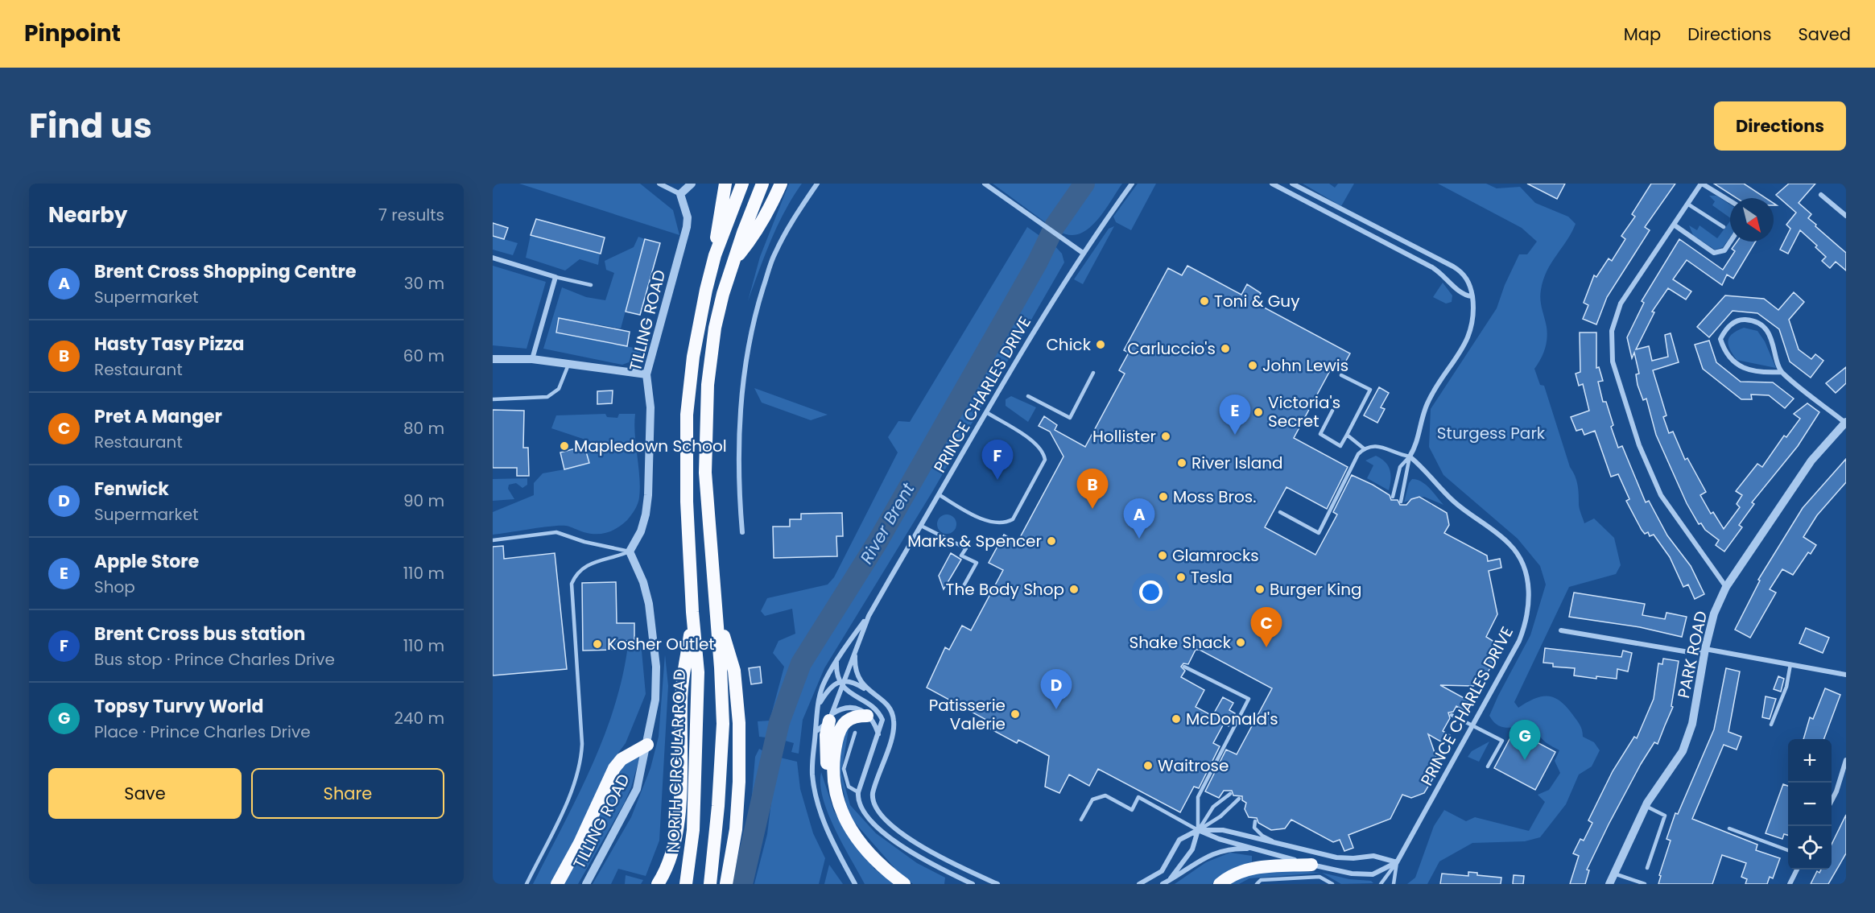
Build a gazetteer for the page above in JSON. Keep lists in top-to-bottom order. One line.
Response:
{"streets":{"highway":["NORTH CIRCULAR ROAD"],"street":["TILLING ROAD","PRINCE CHARLES DRIVE","PARK ROAD"]},"water":["River Brent"],"parks":["Sturgess Park"],"places":["Toni & Guy","Chick","Carluccio's","John Lewis","Victoria's Secret","Hollister","Mapledown School","River Island","Moss Bros.","Marks & Spencer","Glamrocks","Tesla","The Body Shop","Burger King","Shake Shack","Kosher Outlet","Patisserie Valerie","McDonald's","Waitrose"],"north":"bottom right","page":{"header":"Pinpoint","nav":["Map","Directions","Saved"],"title":"Find us","buttons":["Directions",["Save","Share"]],"heading":["Nearby","7 results"],"list":[{"mark":"A","name":"Brent Cross Shopping Centre","note":"Supermarket","value":"30 m"},{"mark":"B","name":"Hasty Tasy Pizza","note":"Restaurant","value":"60 m"},{"mark":"C","name":"Pret A Manger","note":"Restaurant","value":"80 m"},{"mark":"D","name":"Fenwick","note":"Supermarket","value":"90 m"},{"mark":"E","name":"Apple Store","note":"Shop","value":"110 m"},{"mark":"F","name":"Brent Cross bus station","note":"Bus stop · Prince Charles Drive","value":"110 m"},{"mark":"G","name":"Topsy Turvy World","note":"Place · Prince Charles Drive","value":"240 m"}],"pins":["E","F","B","A","C","D","G"],"map_buttons":["+","−"]}}
